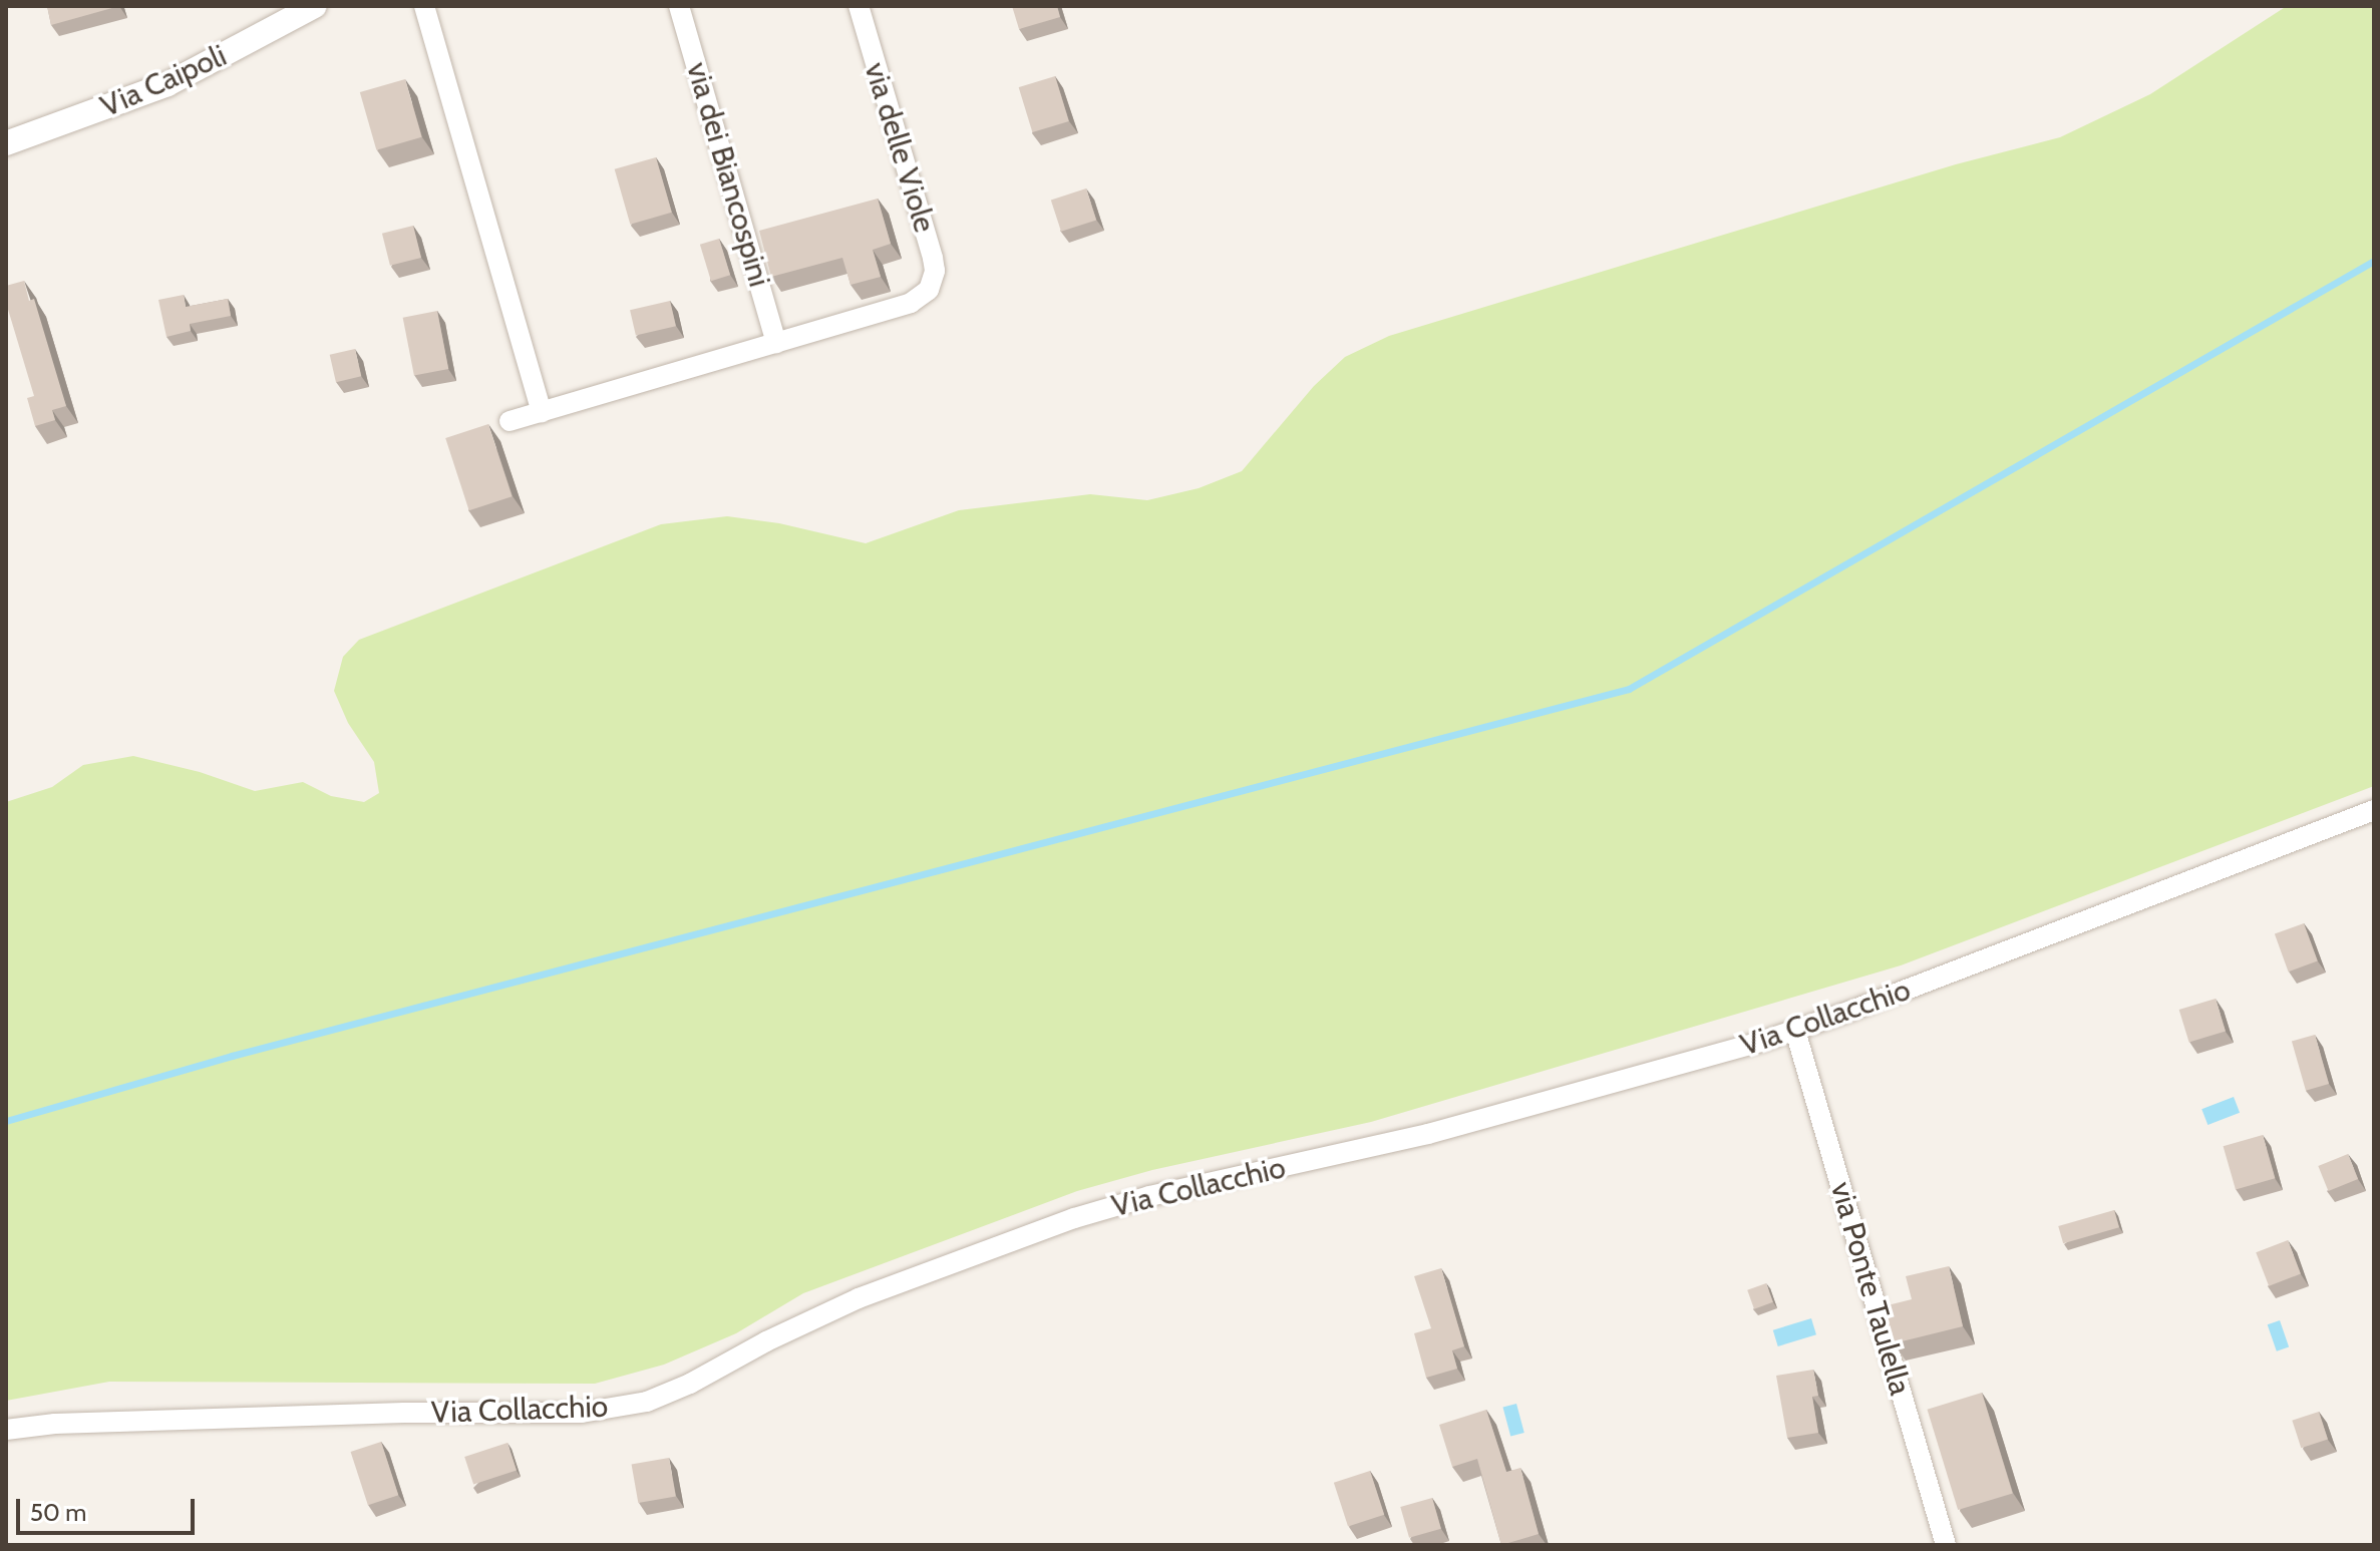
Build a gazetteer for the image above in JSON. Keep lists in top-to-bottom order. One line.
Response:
{"streets":{"street":["Via Caipoli","via delle Viole","via dei Biancospini","Via Collacchio","via Ponte Taulella"]},"crossings":[["via delle Viole","via dei Biancospini"],["Via Collacchio","via Ponte Taulella"]],"scale_bar":"50 m"}
